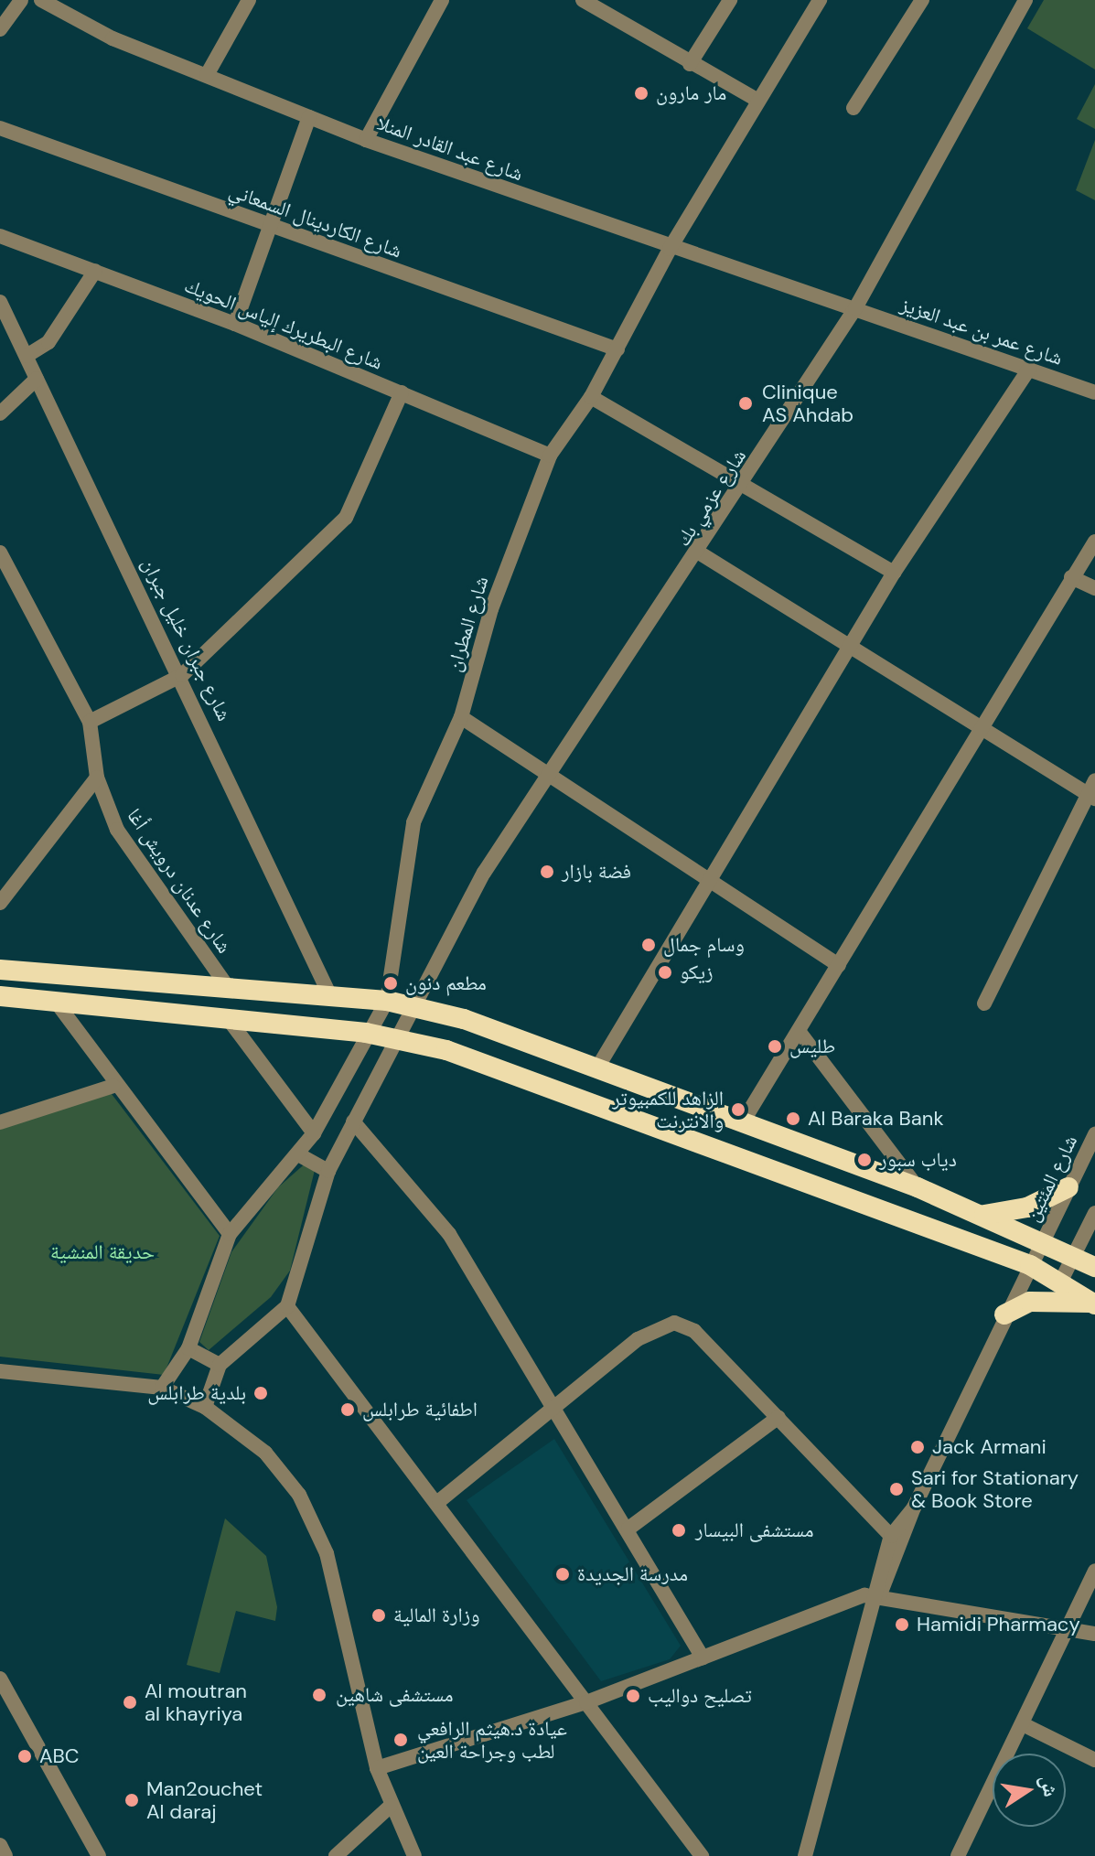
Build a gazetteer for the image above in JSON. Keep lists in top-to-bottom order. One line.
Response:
{"streets":{"street":["شارع عبد القادر المنلا","شارع الكاردينال السمعاني","شارع البطريرك إلياس الحويك","شارع عمر بن عبد العزيز","شارع عزمي بك","شارع المطران","شارع جبران خليل جبران","شارع عدنان درويش أغا","شارع المئتين"]},"crossings":[["شارع عبد القادر المنلا","شارع عمر بن عبد العزيز"],["شارع عبد القادر المنلا","شارع عزمي بك"],["شارع عبد القادر المنلا","شارع المطران"],["شارع الكاردينال السمعاني","شارع المطران"],["شارع البطريرك إلياس الحويك","شارع المطران"],["شارع عمر بن عبد العزيز","شارع عزمي بك"]],"parks":["حديقة المنشية"],"places":["مار مارون","Clinique AS Ahdab","فضة بازار","وسام جمال","زيكو","مطعم دنون","طليس","الزاهد للكمبيوتر والانترنت","Al Baraka Bank","دياب سبور","بلدية طرابلس","اطفائية طرابلس","Jack Armani","Sari for Stationary & Book Store","مستشفی البيسار","مدرسة الجديدة","وزارة المالية","Hamidi Pharmacy","مستشفى شاهين","تصليح دواليب","Al moutran al khayriya","عيادة د.هيثم الرافعي لطب وجراحة العين","ABC","Man2ouchet Al daraj"],"north":"right"}
